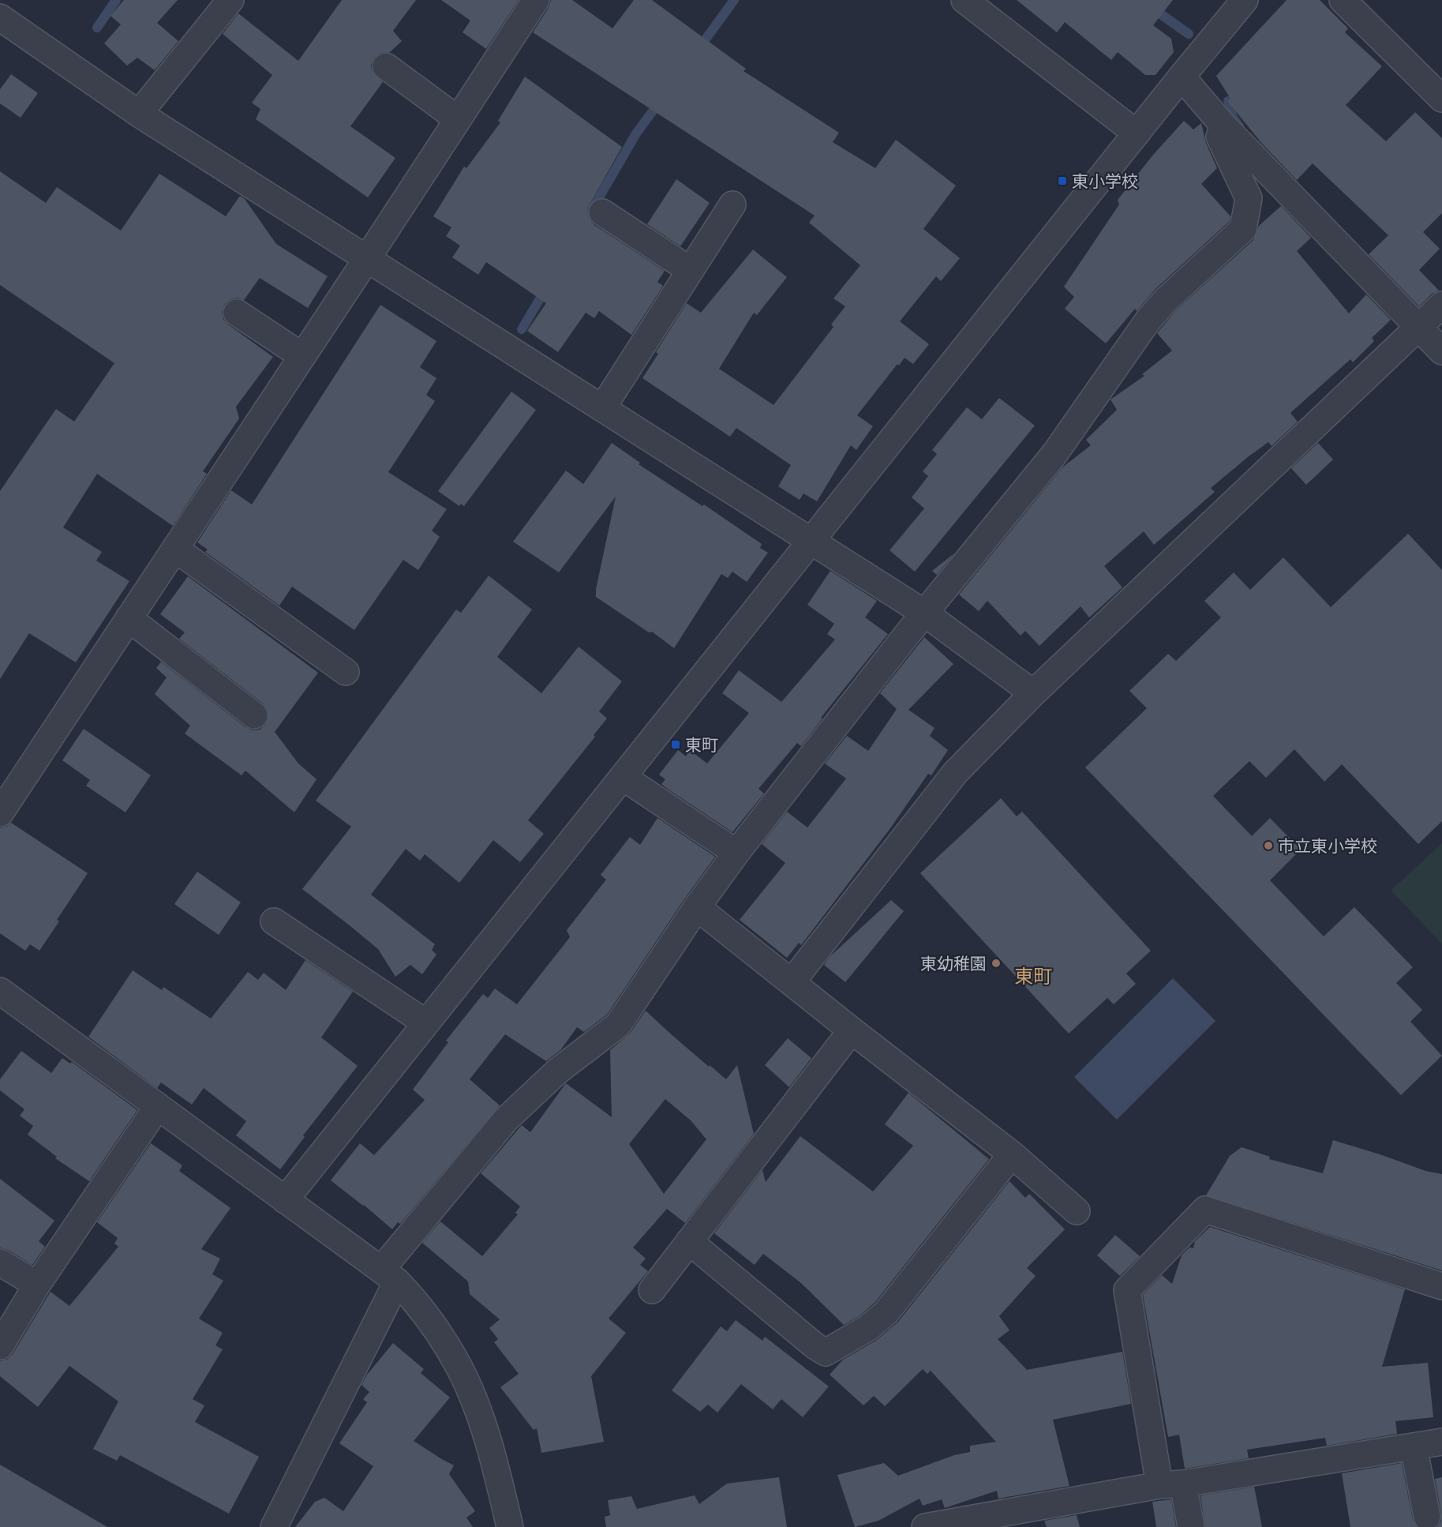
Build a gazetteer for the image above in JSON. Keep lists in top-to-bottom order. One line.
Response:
{"districts":["東町"],"places":{"transit":["東小学校","東町"],"other":["市立東小学校","東幼稚園"]}}
